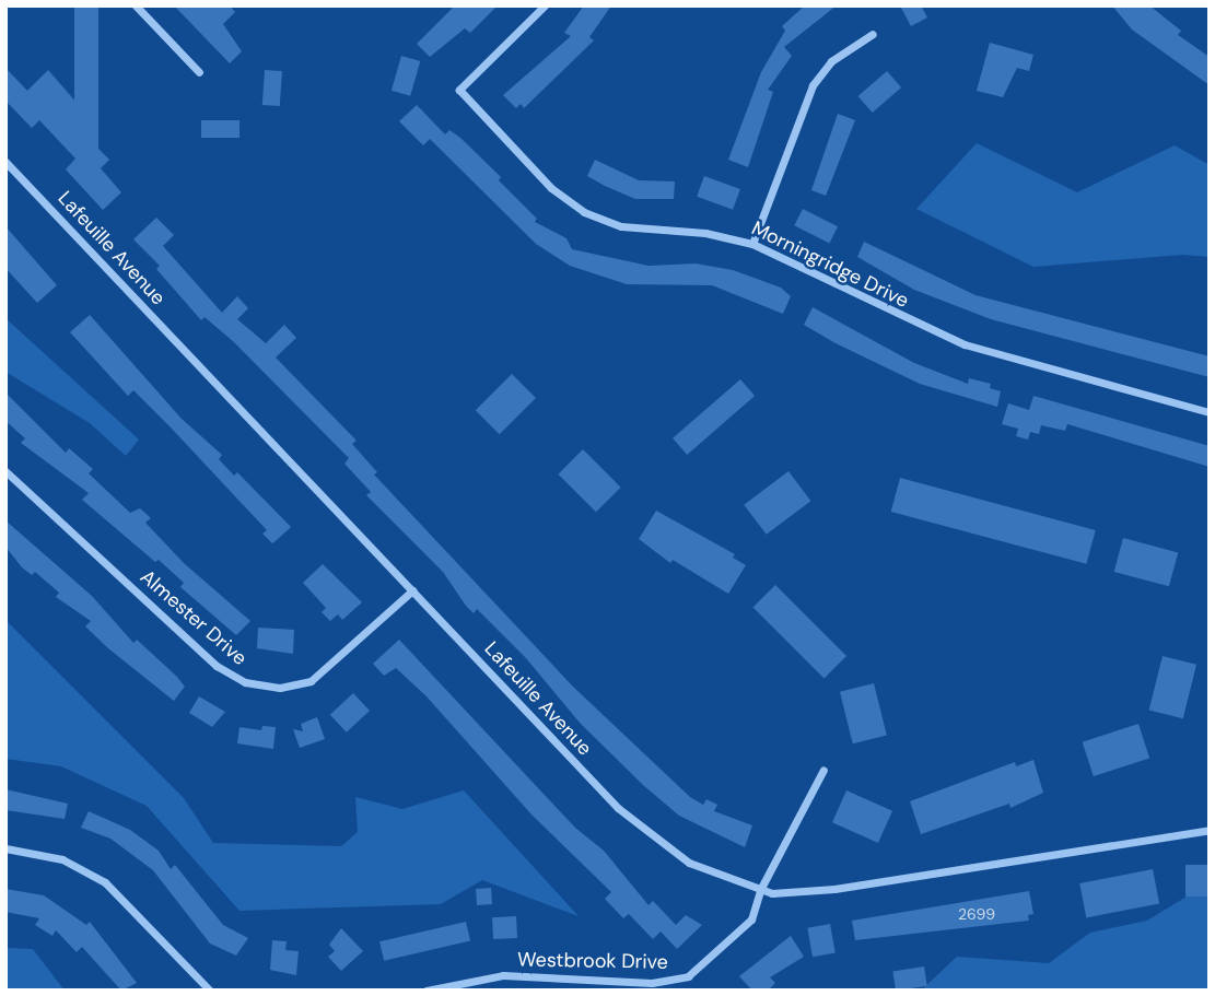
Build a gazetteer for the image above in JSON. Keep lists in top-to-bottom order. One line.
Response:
{"streets":{"street":["Lafeuille Avenue","Morningridge Drive","Almester Drive","Westbrook Drive"]},"crossings":[["Lafeuille Avenue","Almester Drive"],["Lafeuille Avenue","Westbrook Drive"]],"house_numbers":["2699"]}
